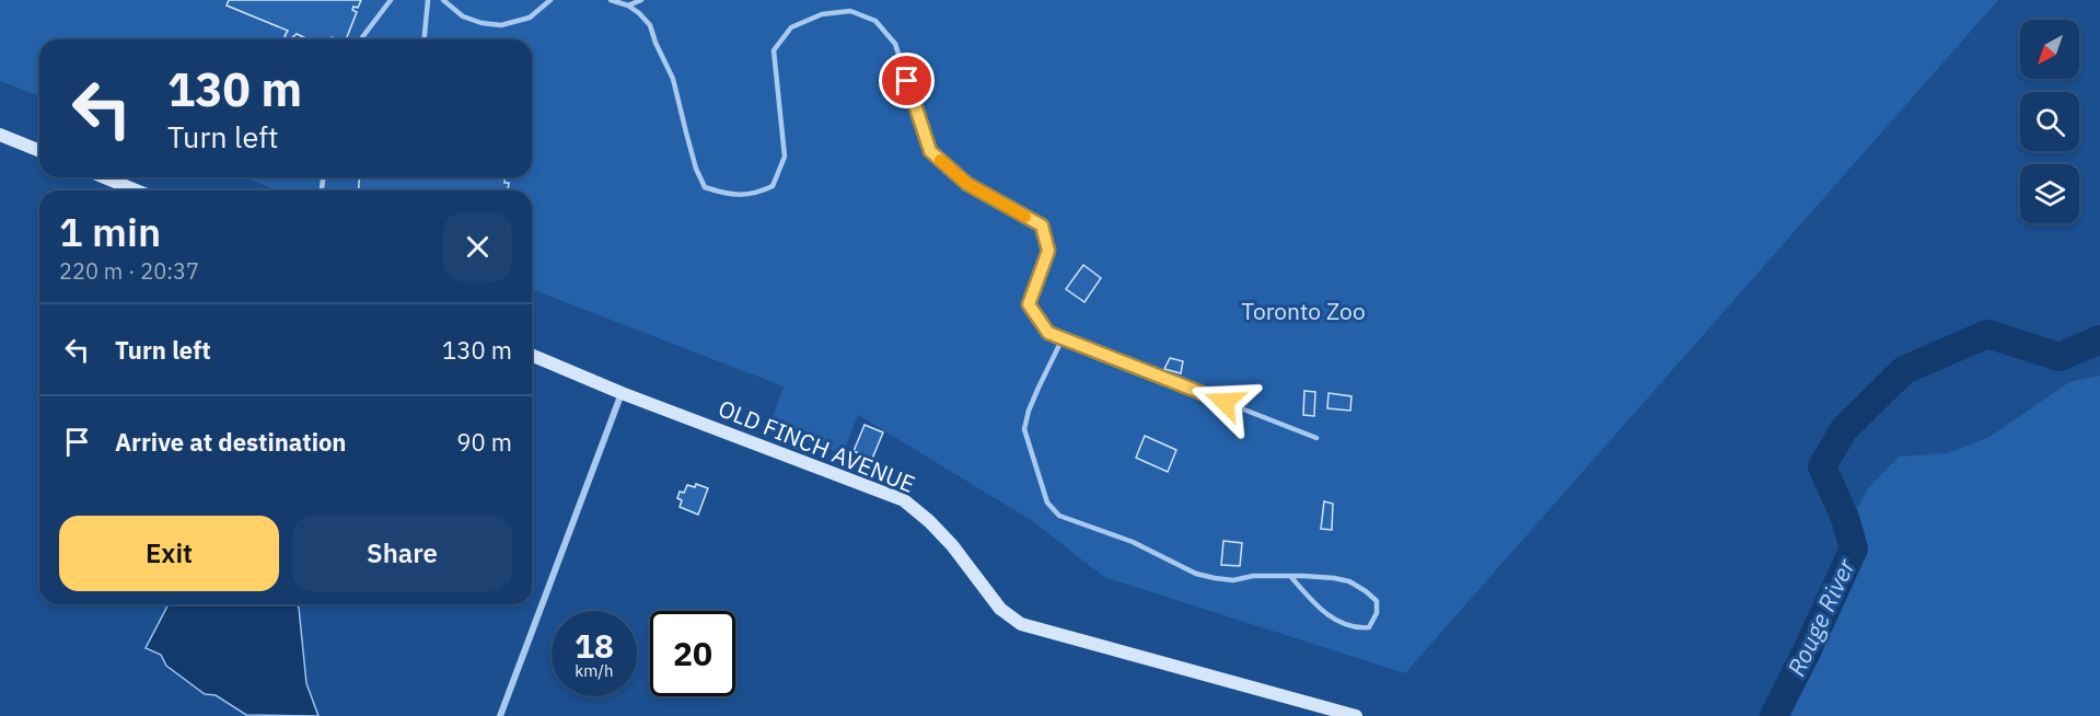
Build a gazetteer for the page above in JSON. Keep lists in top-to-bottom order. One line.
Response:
{"streets":{"street":["OLD FINCH AVENUE"]},"water":["Rouge River"],"parks":["Toronto Zoo"],"north":"bottom left","page":{"turn":["130 m","Turn left"],"heading":["1 min","220 m · 20:37"],"list":[{"name":"Turn left","value":"130 m"},{"name":"Arrive at destination","value":"90 m"}],"buttons":["Exit","Share"],"speed":"18 km/h","limit":"20"}}
